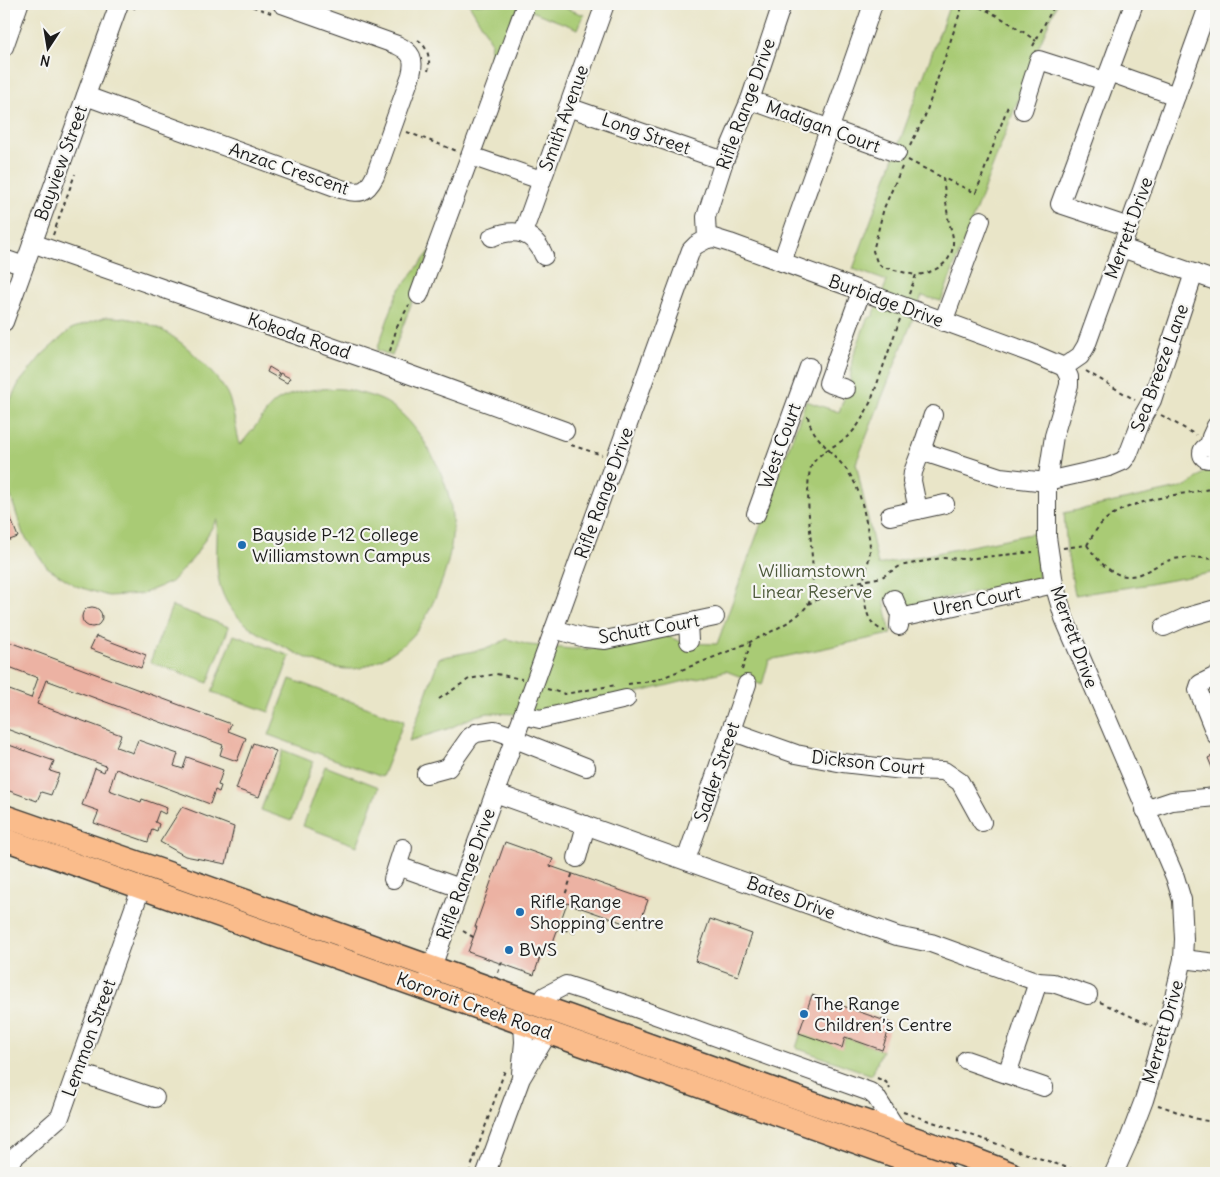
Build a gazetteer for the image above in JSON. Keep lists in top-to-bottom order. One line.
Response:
{"streets":{"main road":["Kororoit Creek Road"],"street":["Rifle Range Drive","Smith Avenue","Madigan Court","Long Street","Bayview Street","Anzac Crescent","Merrett Drive","Burbidge Drive","Kokoda Road","Sea Breeze Lane","West Court","Uren Court","Schutt Court","Dickson Court","Sadler Street","Bates Drive","Lemmon Street"]},"crossings":[["Rifle Range Drive","Madigan Court"],["Rifle Range Drive","Long Street"],["Rifle Range Drive","Burbidge Drive"],["Rifle Range Drive","Schutt Court"],["Rifle Range Drive","Bates Drive"],["Rifle Range Drive","Kororoit Creek Road"],["Smith Avenue","Long Street"],["Bayview Street","Anzac Crescent"],["Bayview Street","Kokoda Road"],["Merrett Drive","Burbidge Drive"],["Merrett Drive","Sea Breeze Lane"],["Merrett Drive","Uren Court"],["Dickson Court","Sadler Street"],["Sadler Street","Bates Drive"],["Kororoit Creek Road","Lemmon Street"]],"parks":["Williamstown Linear Reserve"],"places":["Bayside P-12 College Williamstown Campus","Rifle Range Shopping Centre","BWS","The Range Children’s Centre"],"north":"bottom"}
